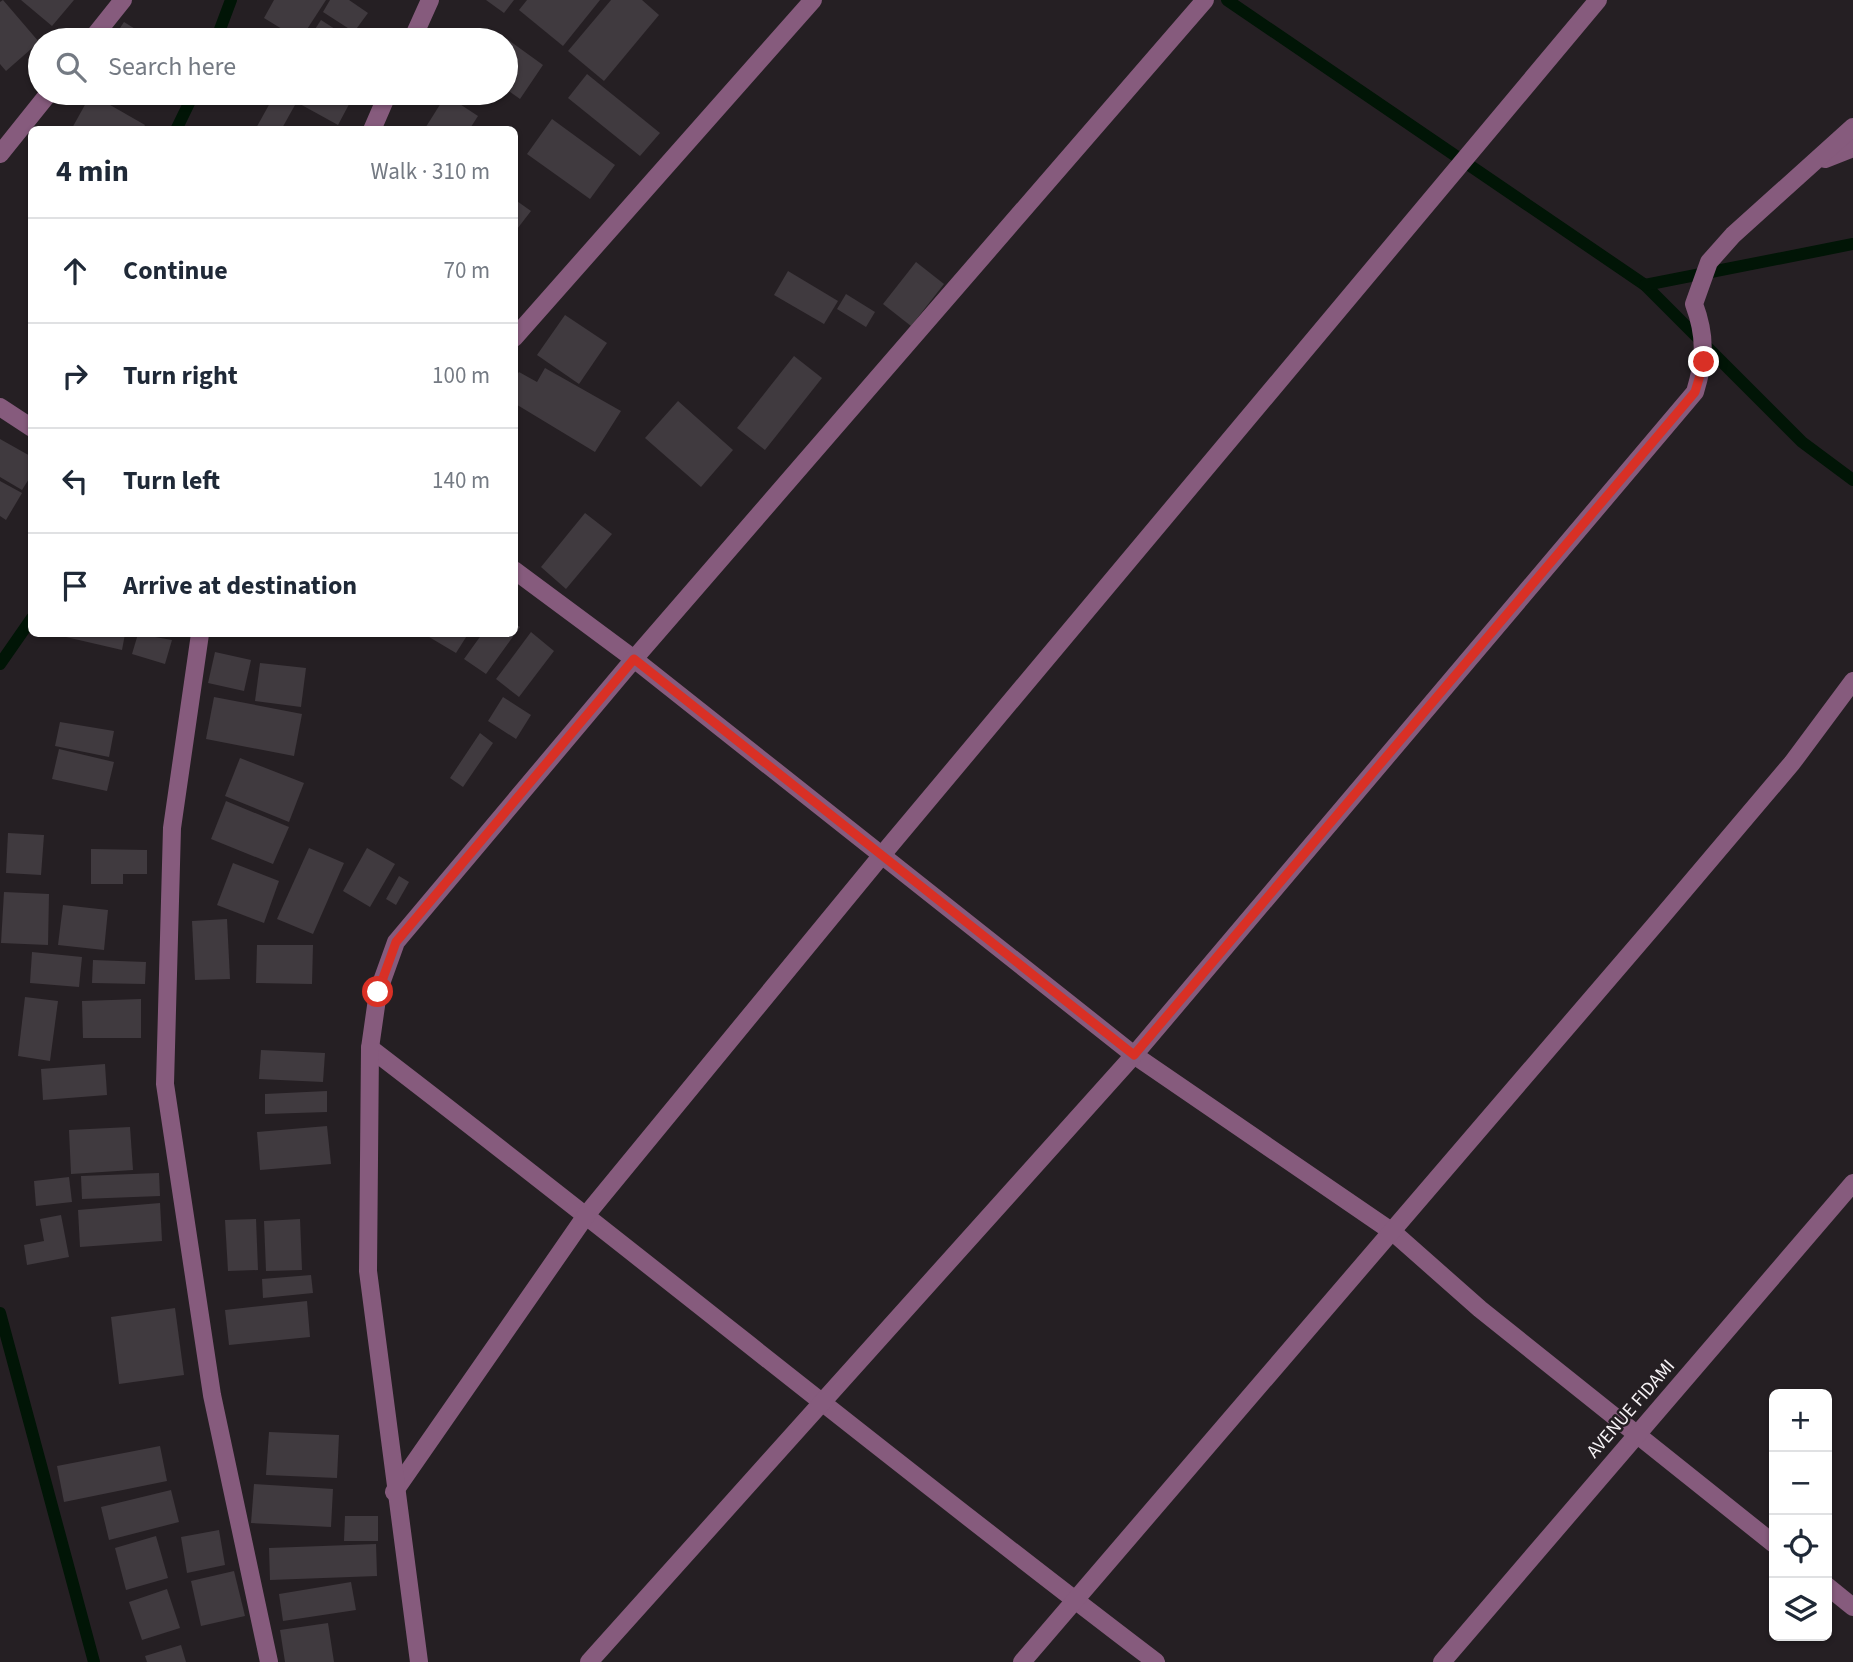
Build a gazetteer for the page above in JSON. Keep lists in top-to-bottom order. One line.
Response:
{"streets":{"street":["AVENUE FIDAMI"]},"page":{"search":"Search here","heading":["4 min","Walk · 310 m"],"list":[["Continue","70 m"],["Turn right","100 m"],["Turn left","140 m"],"Arrive at destination"],"map_buttons":["+","−"]}}
